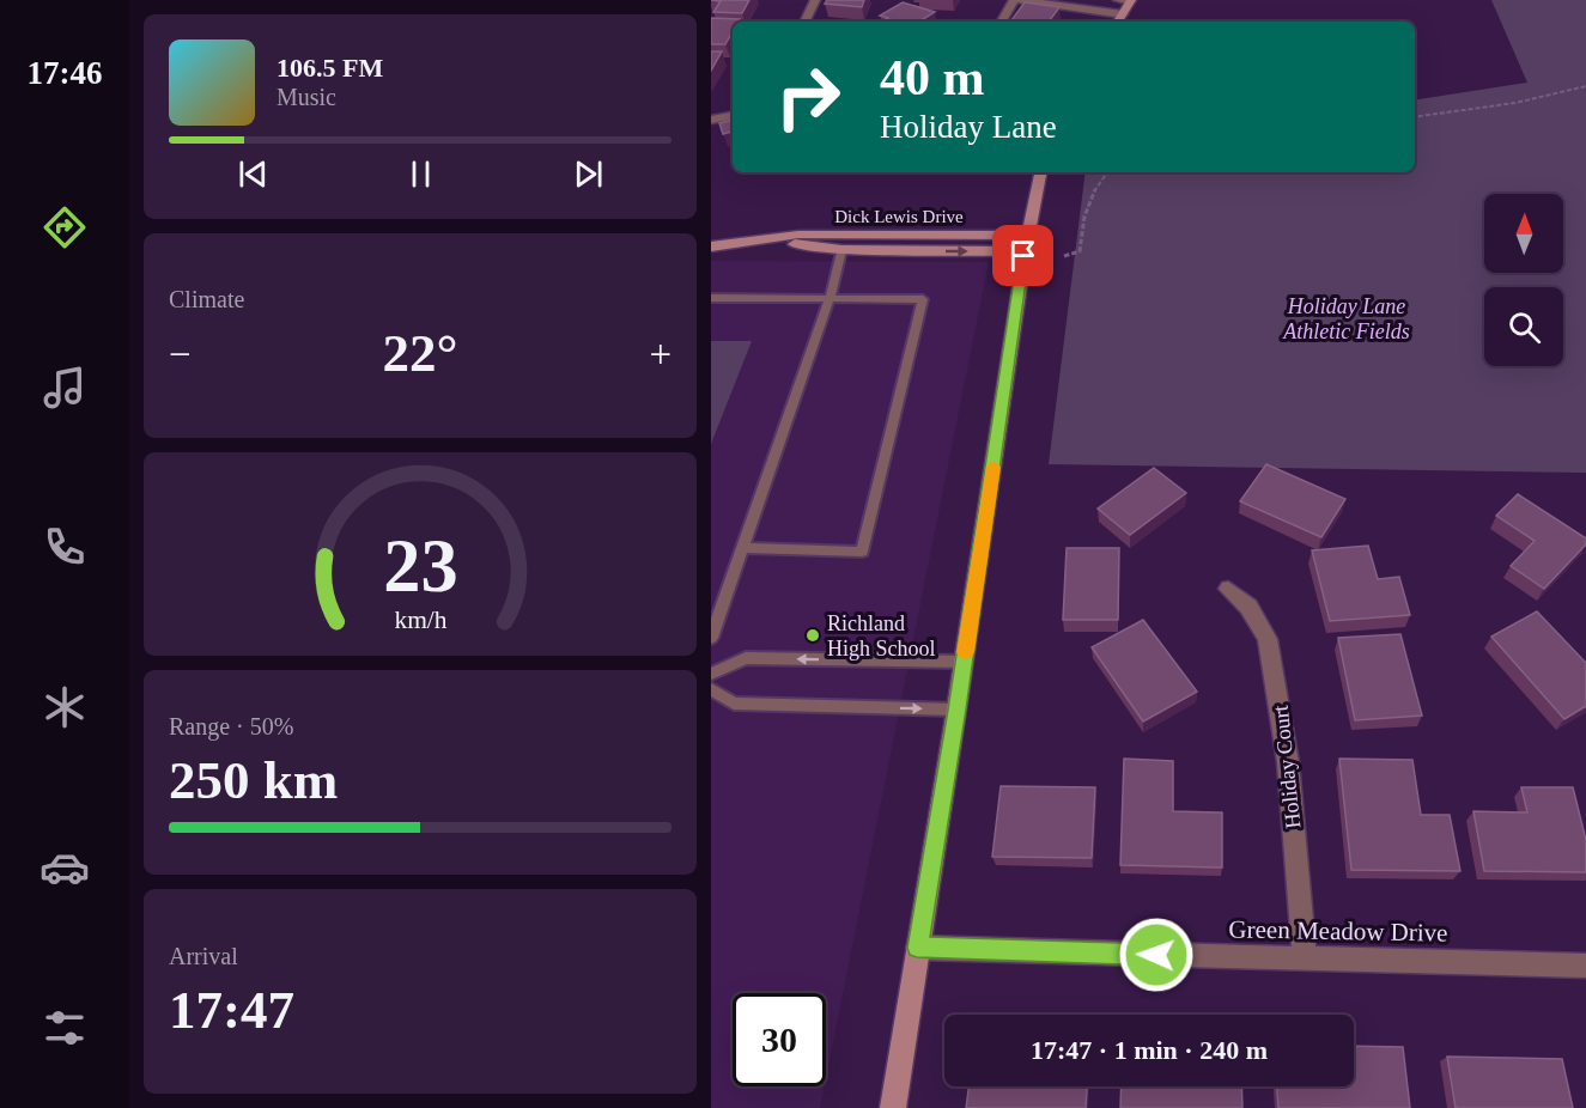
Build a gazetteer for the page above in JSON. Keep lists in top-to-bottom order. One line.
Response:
{"streets":{"street":["Dick Lewis Drive","Holiday Court","Green Meadow Drive"]},"crossings":[["Holiday Court","Green Meadow Drive"]],"parks":["Holiday Lane Athletic Fields"],"places":["Richland High School"],"north":"top","page":{"tabs":"17:46","turn":["40 m","Holiday Lane"],"song":["106.5 FM","Music"],"tile":["Climate",["Range · 50%","250 km"],["Arrival","17:47"]],"heat":["−","22°","+"],"limit":"30","trip":"17:47 · 1 min · 240 m","gauge":["23","km/h"]}}
